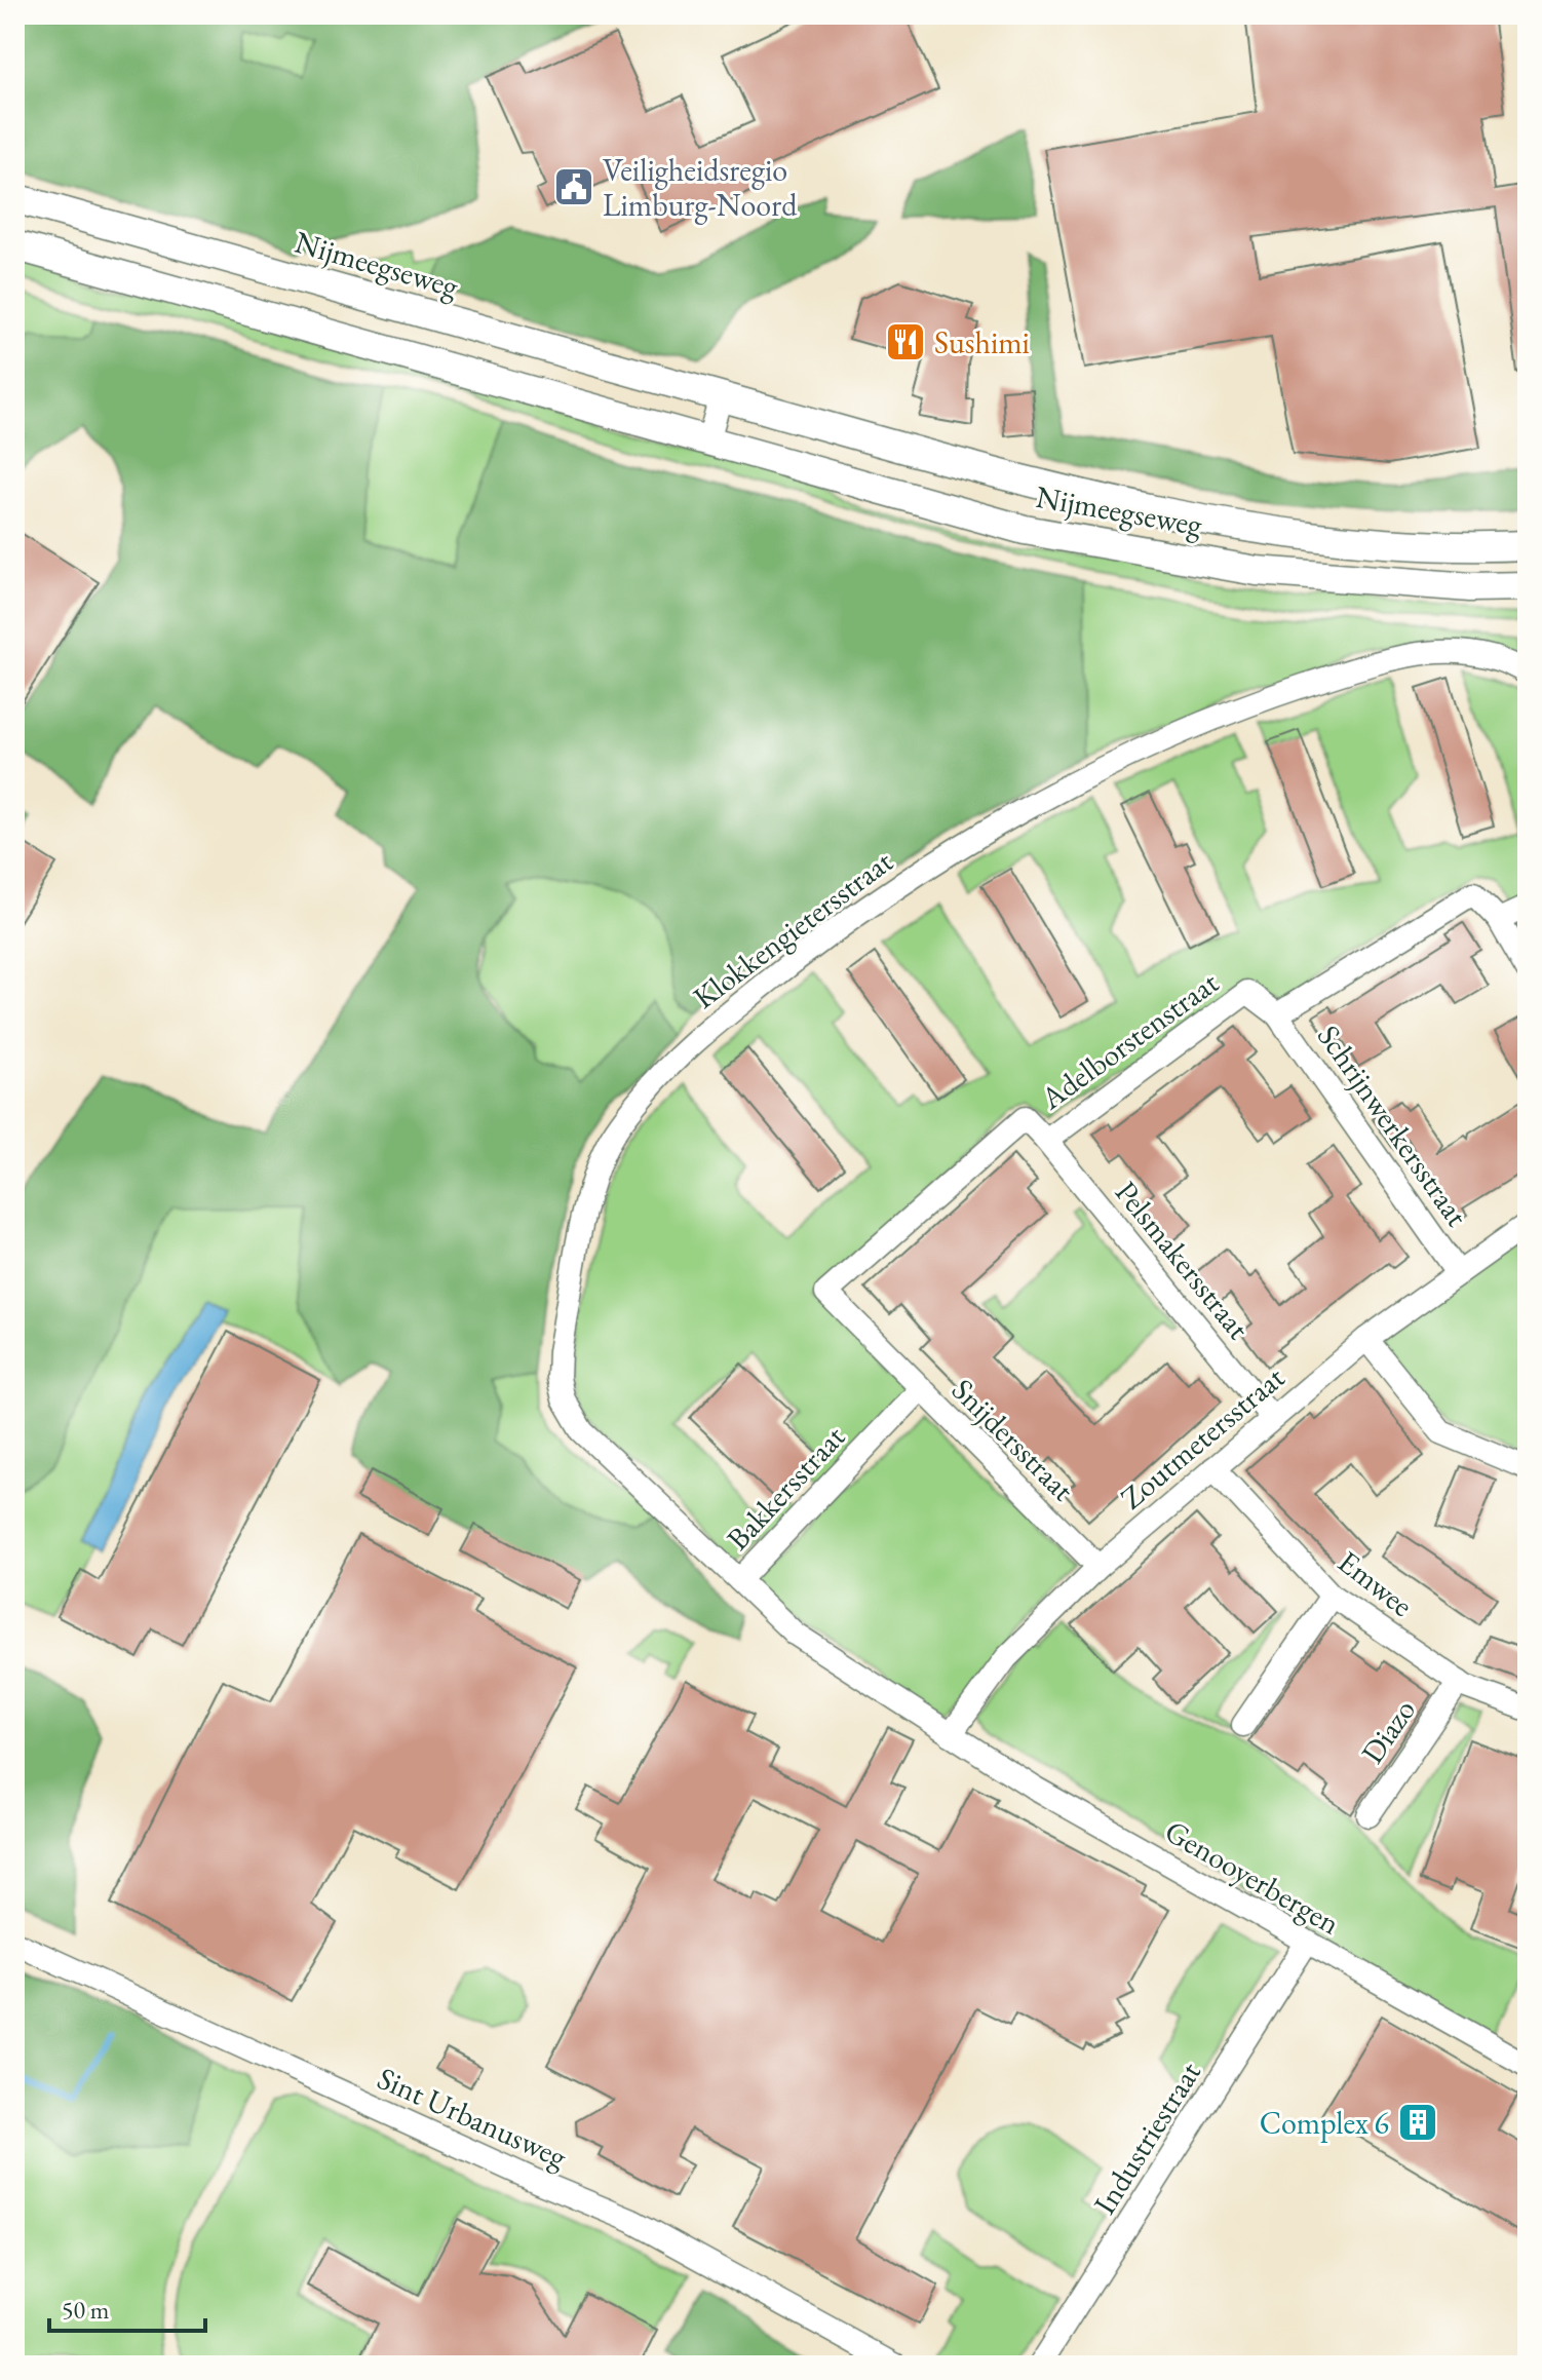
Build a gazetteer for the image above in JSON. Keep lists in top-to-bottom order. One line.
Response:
{"streets":{"main road":["Nijmeegseweg"],"street":["Klokkengietersstraat","Adelborstenstraat","Schrijnwerkersstraat","Pelsmakersstraat","Zoutmetersstraat","Snijdersstraat","Bakkersstraat","Emwee","Diazo","Genooyerbergen","Sint Urbanusweg","Industriestraat"]},"crossings":[["Klokkengietersstraat","Bakkersstraat"],["Adelborstenstraat","Schrijnwerkersstraat"],["Adelborstenstraat","Pelsmakersstraat"],["Adelborstenstraat","Snijdersstraat"],["Adelborstenstraat","Bakkersstraat"],["Schrijnwerkersstraat","Zoutmetersstraat"],["Pelsmakersstraat","Zoutmetersstraat"],["Zoutmetersstraat","Snijdersstraat"],["Zoutmetersstraat","Bakkersstraat"],["Zoutmetersstraat","Emwee"],["Zoutmetersstraat","Genooyerbergen"],["Snijdersstraat","Bakkersstraat"],["Bakkersstraat","Genooyerbergen"],["Emwee","Diazo"],["Genooyerbergen","Industriestraat"]],"places":{"public building":["Veiligheidsregio Limburg-Noord"],"restaurant":["Sushimi"],"building":["Complex 6"]},"scale_bar":"50 m"}
